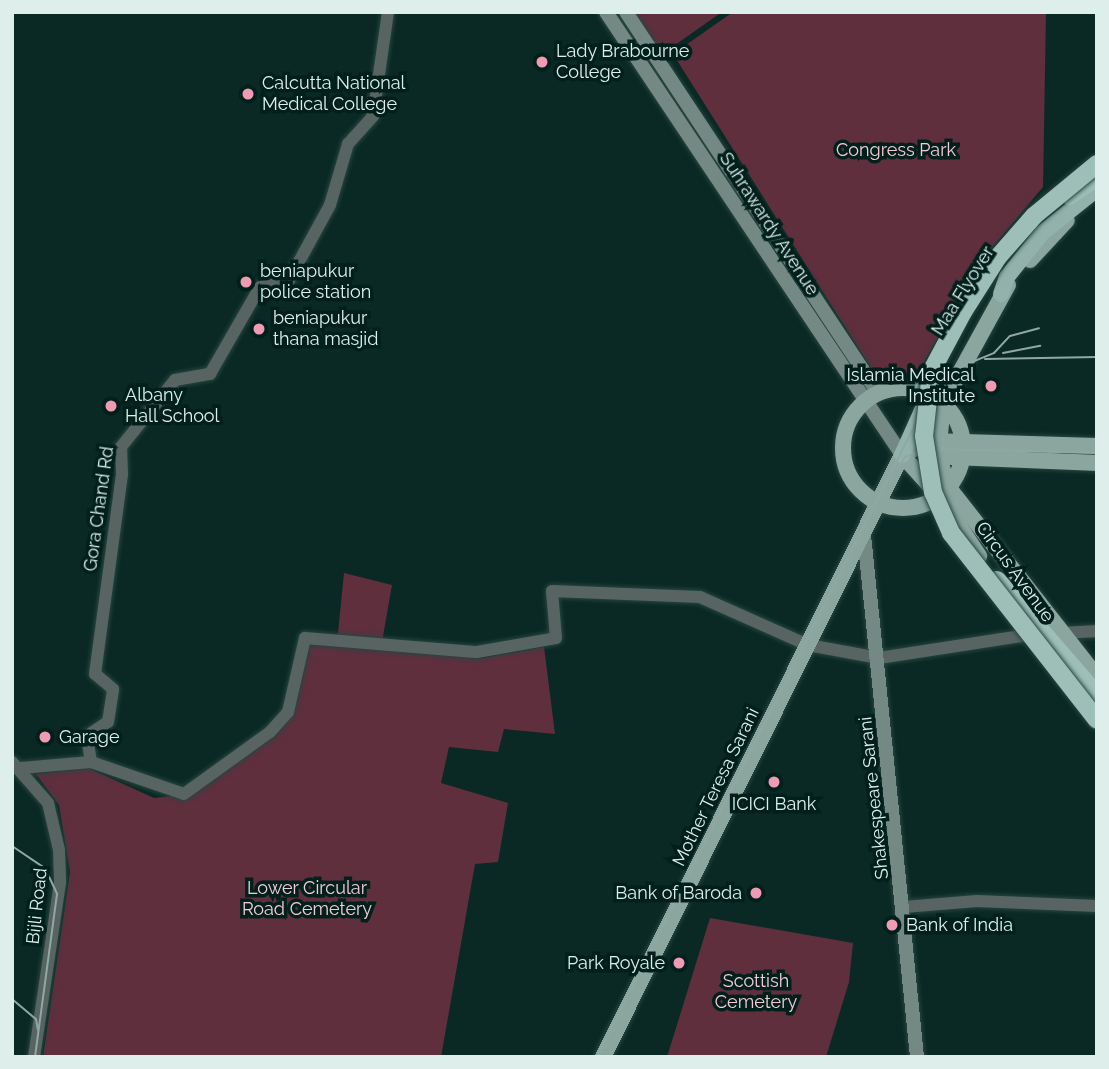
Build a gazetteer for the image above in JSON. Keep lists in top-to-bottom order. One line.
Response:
{"streets":{"highway":["Maa Flyover"],"main road":["Suhrawardy Avenue","Circus Avenue","Mother Teresa Sarani","Shakespeare Sarani"],"street":["Gora Chand Rd","Bijli Road"]},"crossings":[["Suhrawardy Avenue","Maa Flyover"],["Suhrawardy Avenue","Circus Avenue"],["Suhrawardy Avenue","Mother Teresa Sarani"],["Maa Flyover","Circus Avenue"],["Maa Flyover","Mother Teresa Sarani"],["Circus Avenue","Mother Teresa Sarani"],["Mother Teresa Sarani","Shakespeare Sarani"]],"parks":["Congress Park","Lower Circular Road Cemetery","Scottish Cemetery"],"places":["Lady Brabourne College","Calcutta National Medical College","beniapukur police station","beniapukur thana masjid","Islamia Medical Institute","Albany Hall School","Garage","ICICI Bank","Bank of Baroda","Bank of India","Park Royale"]}
